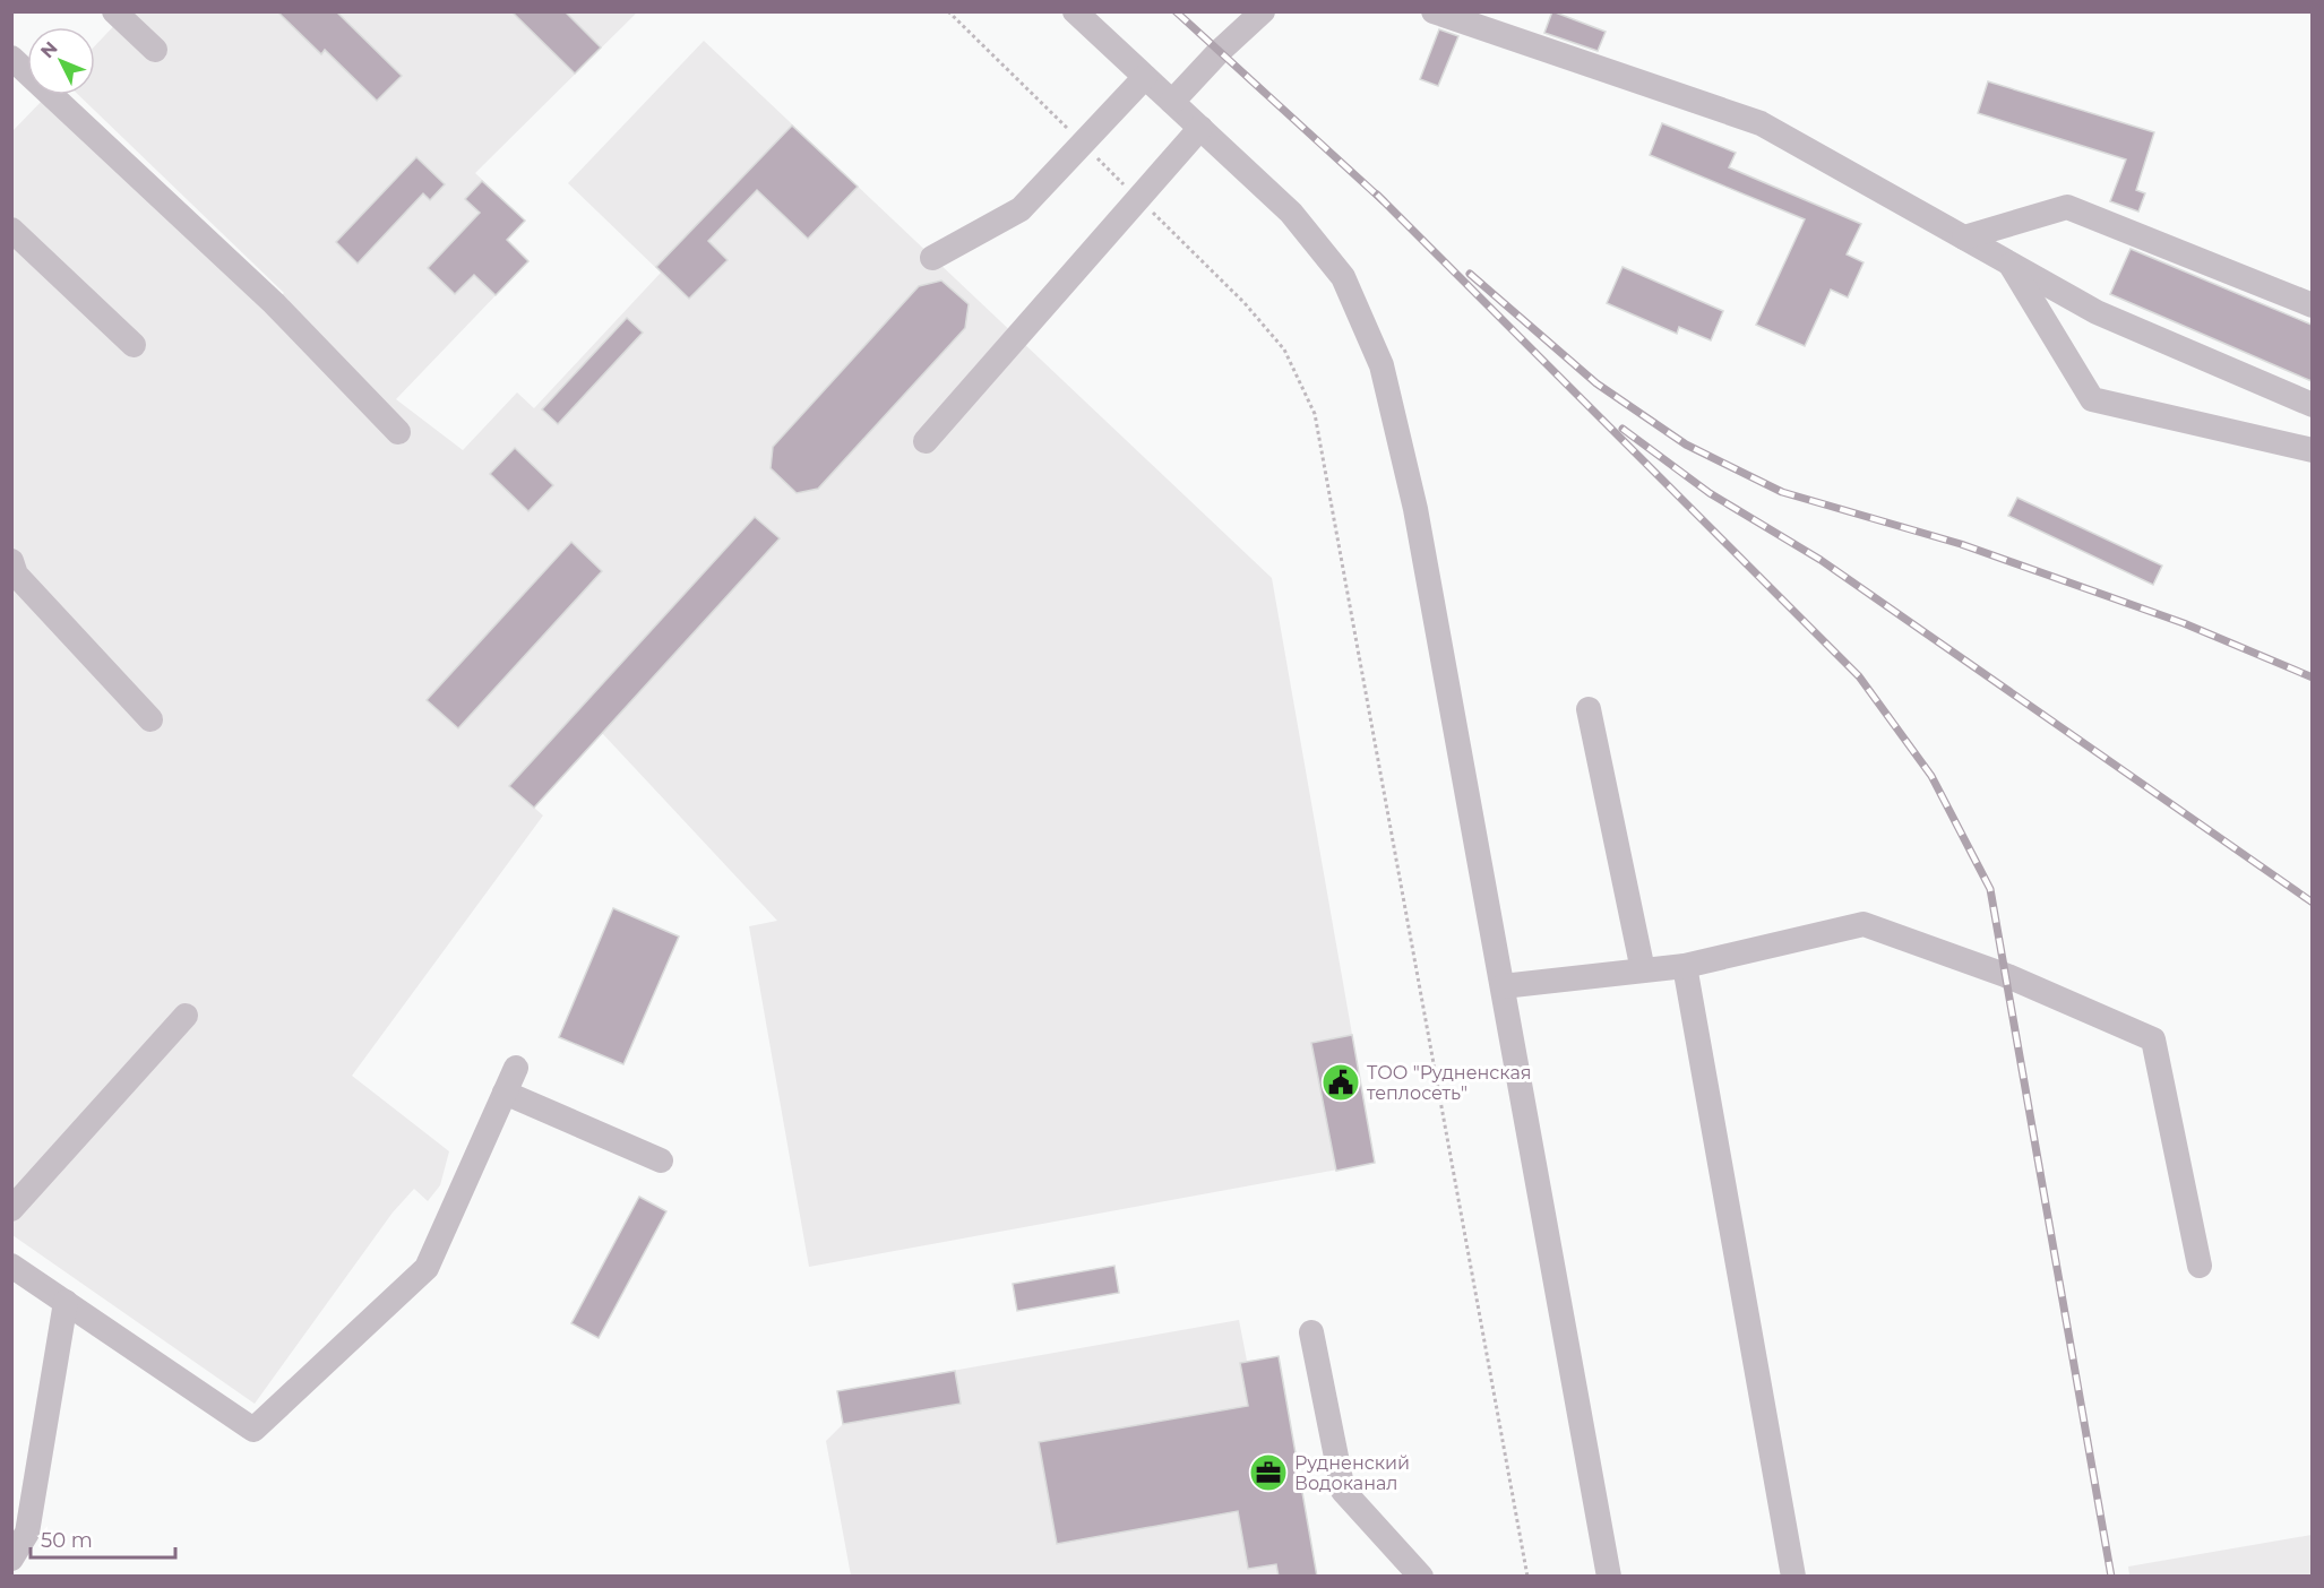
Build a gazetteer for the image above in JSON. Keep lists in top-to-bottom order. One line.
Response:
{"places":{"public building":["ТОО \"Рудненская теплосеть\""],"office":["Рудненский Водоканал"]},"scale_bar":"50 m","north":"top left"}
